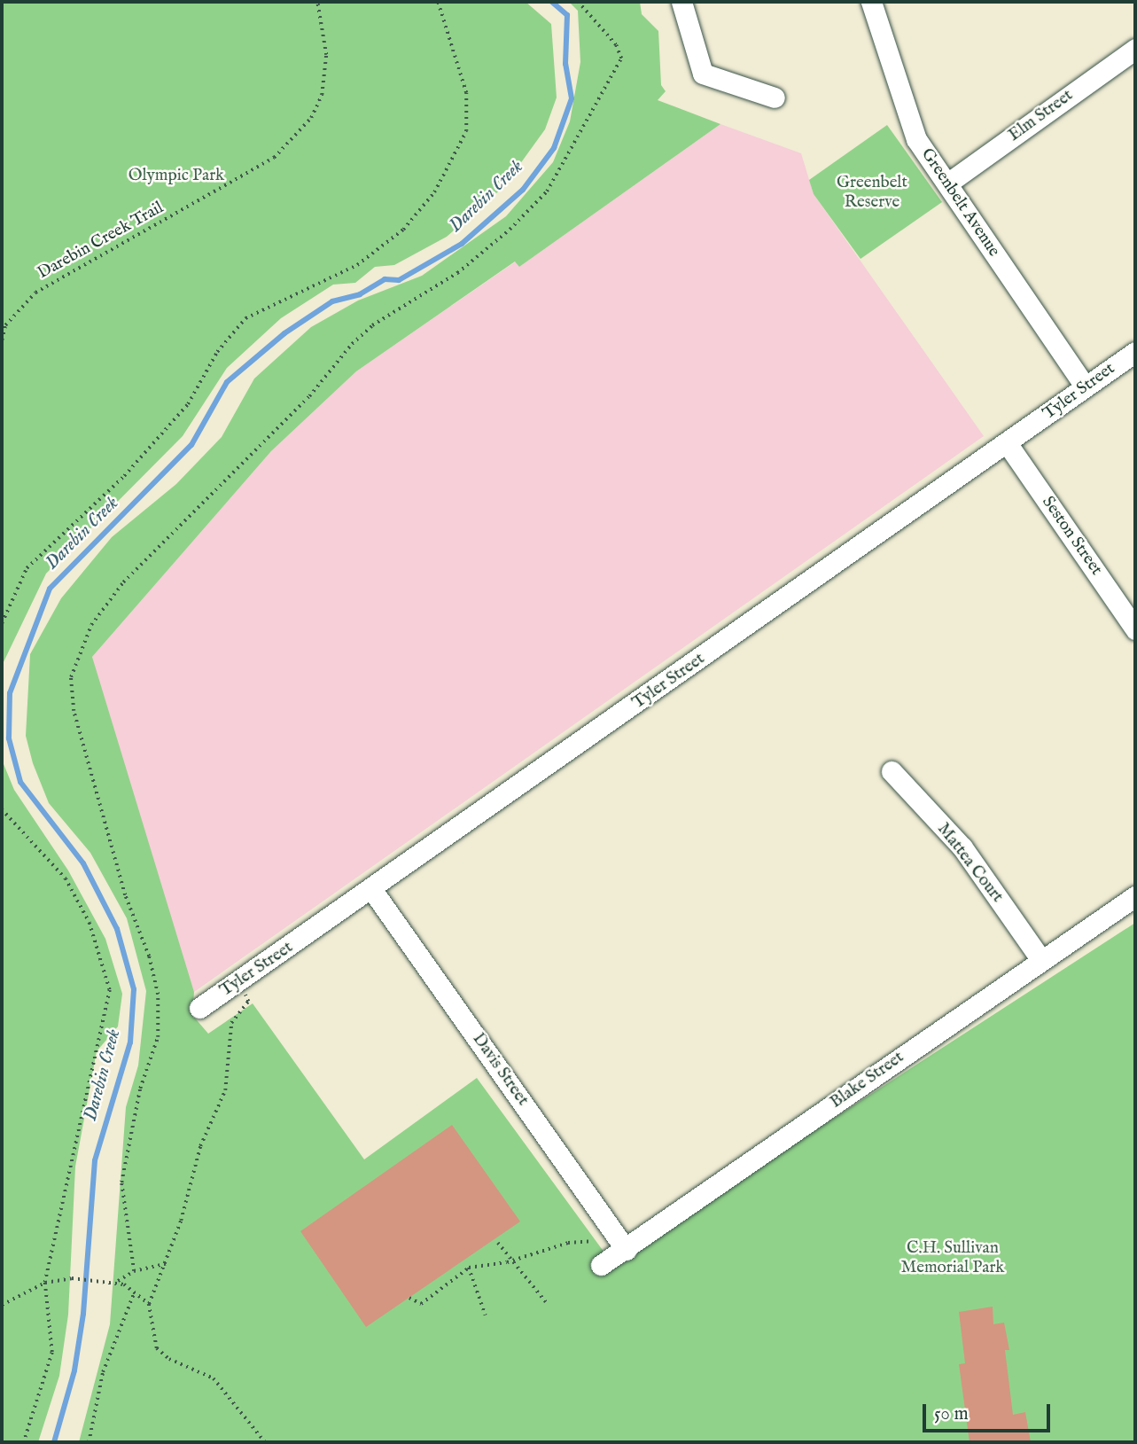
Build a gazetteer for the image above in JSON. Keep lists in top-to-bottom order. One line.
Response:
{"streets":{"street":["Elm Street","Greenbelt Avenue","Tyler Street","Seston Street","Mattea Court","Davis Street","Blake Street"],"path":["Darebin Creek Trail"]},"crossings":[["Elm Street","Greenbelt Avenue"],["Greenbelt Avenue","Tyler Street"],["Tyler Street","Seston Street"],["Tyler Street","Davis Street"],["Mattea Court","Blake Street"],["Davis Street","Blake Street"]],"water":["Darebin Creek"],"parks":["Olympic Park","Greenbelt Reserve","C.H. Sullivan Memorial Park"],"scale_bar":"50 m"}
